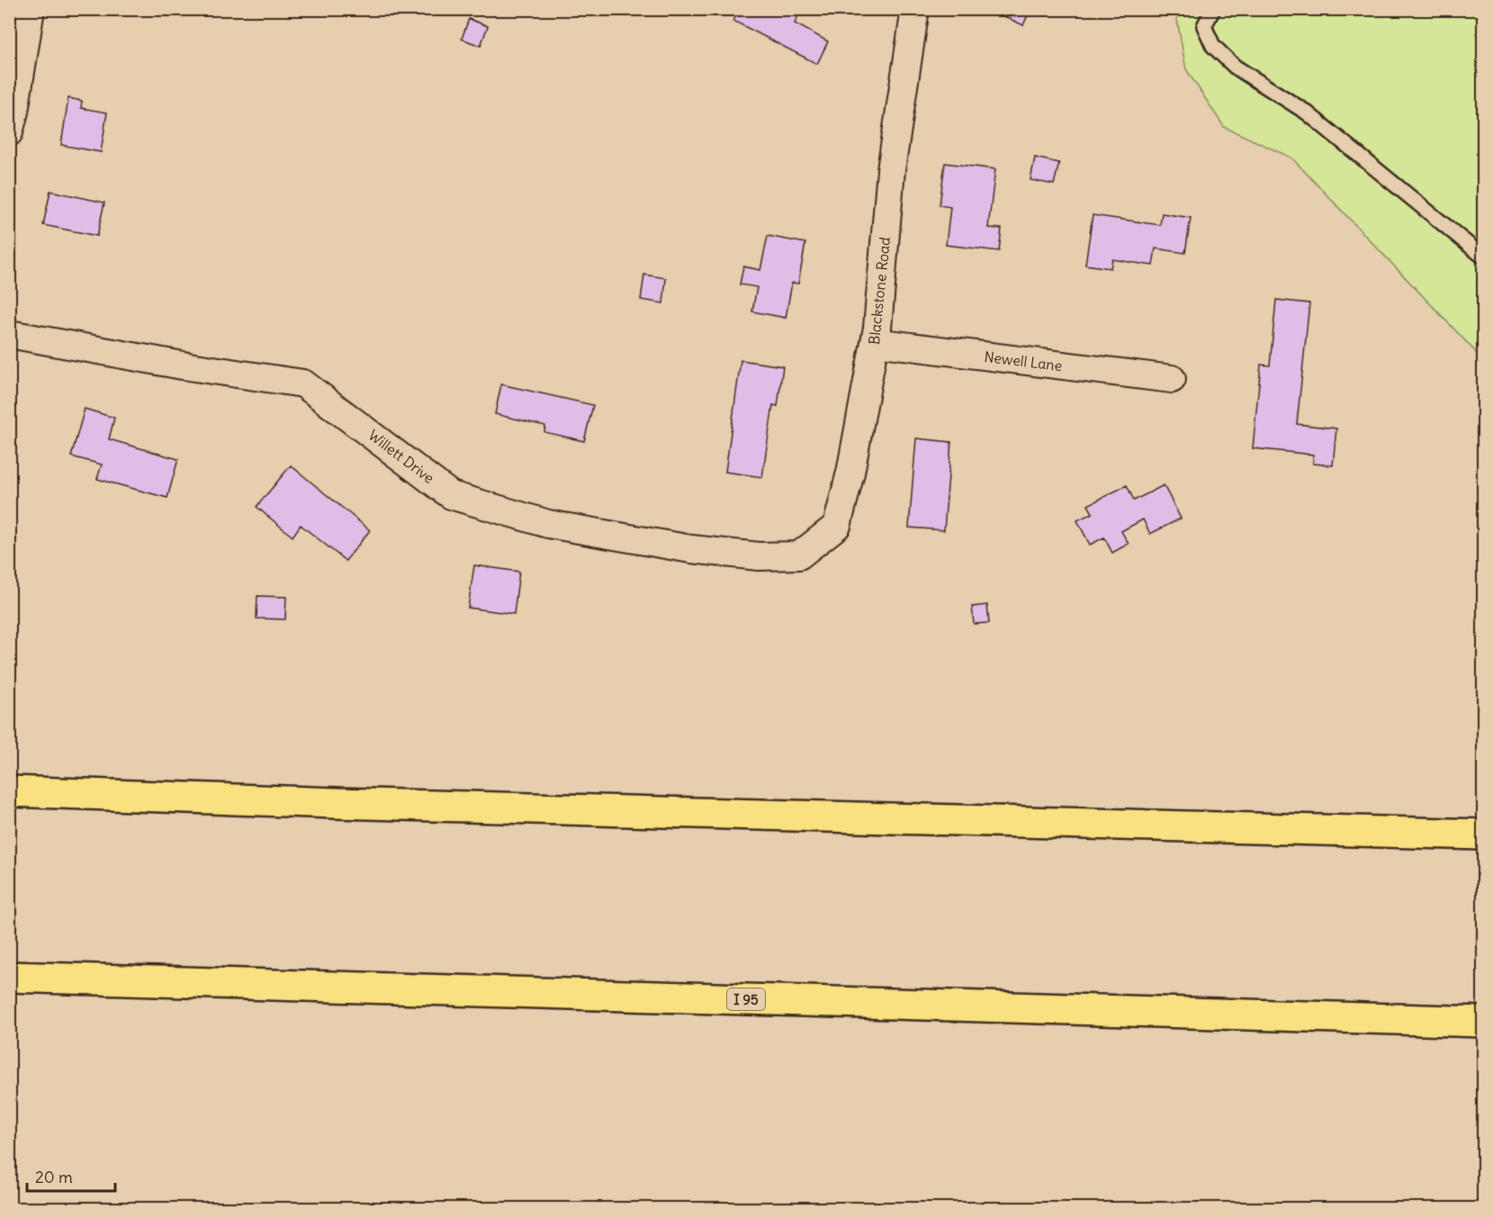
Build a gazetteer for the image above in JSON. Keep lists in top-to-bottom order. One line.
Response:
{"streets":{"highway":["I 95"],"street":["Blackstone Road","Newell Lane","Willett Drive"]},"crossings":[["Blackstone Road","Newell Lane"],["Blackstone Road","Willett Drive"]],"scale_bar":"20 m"}
